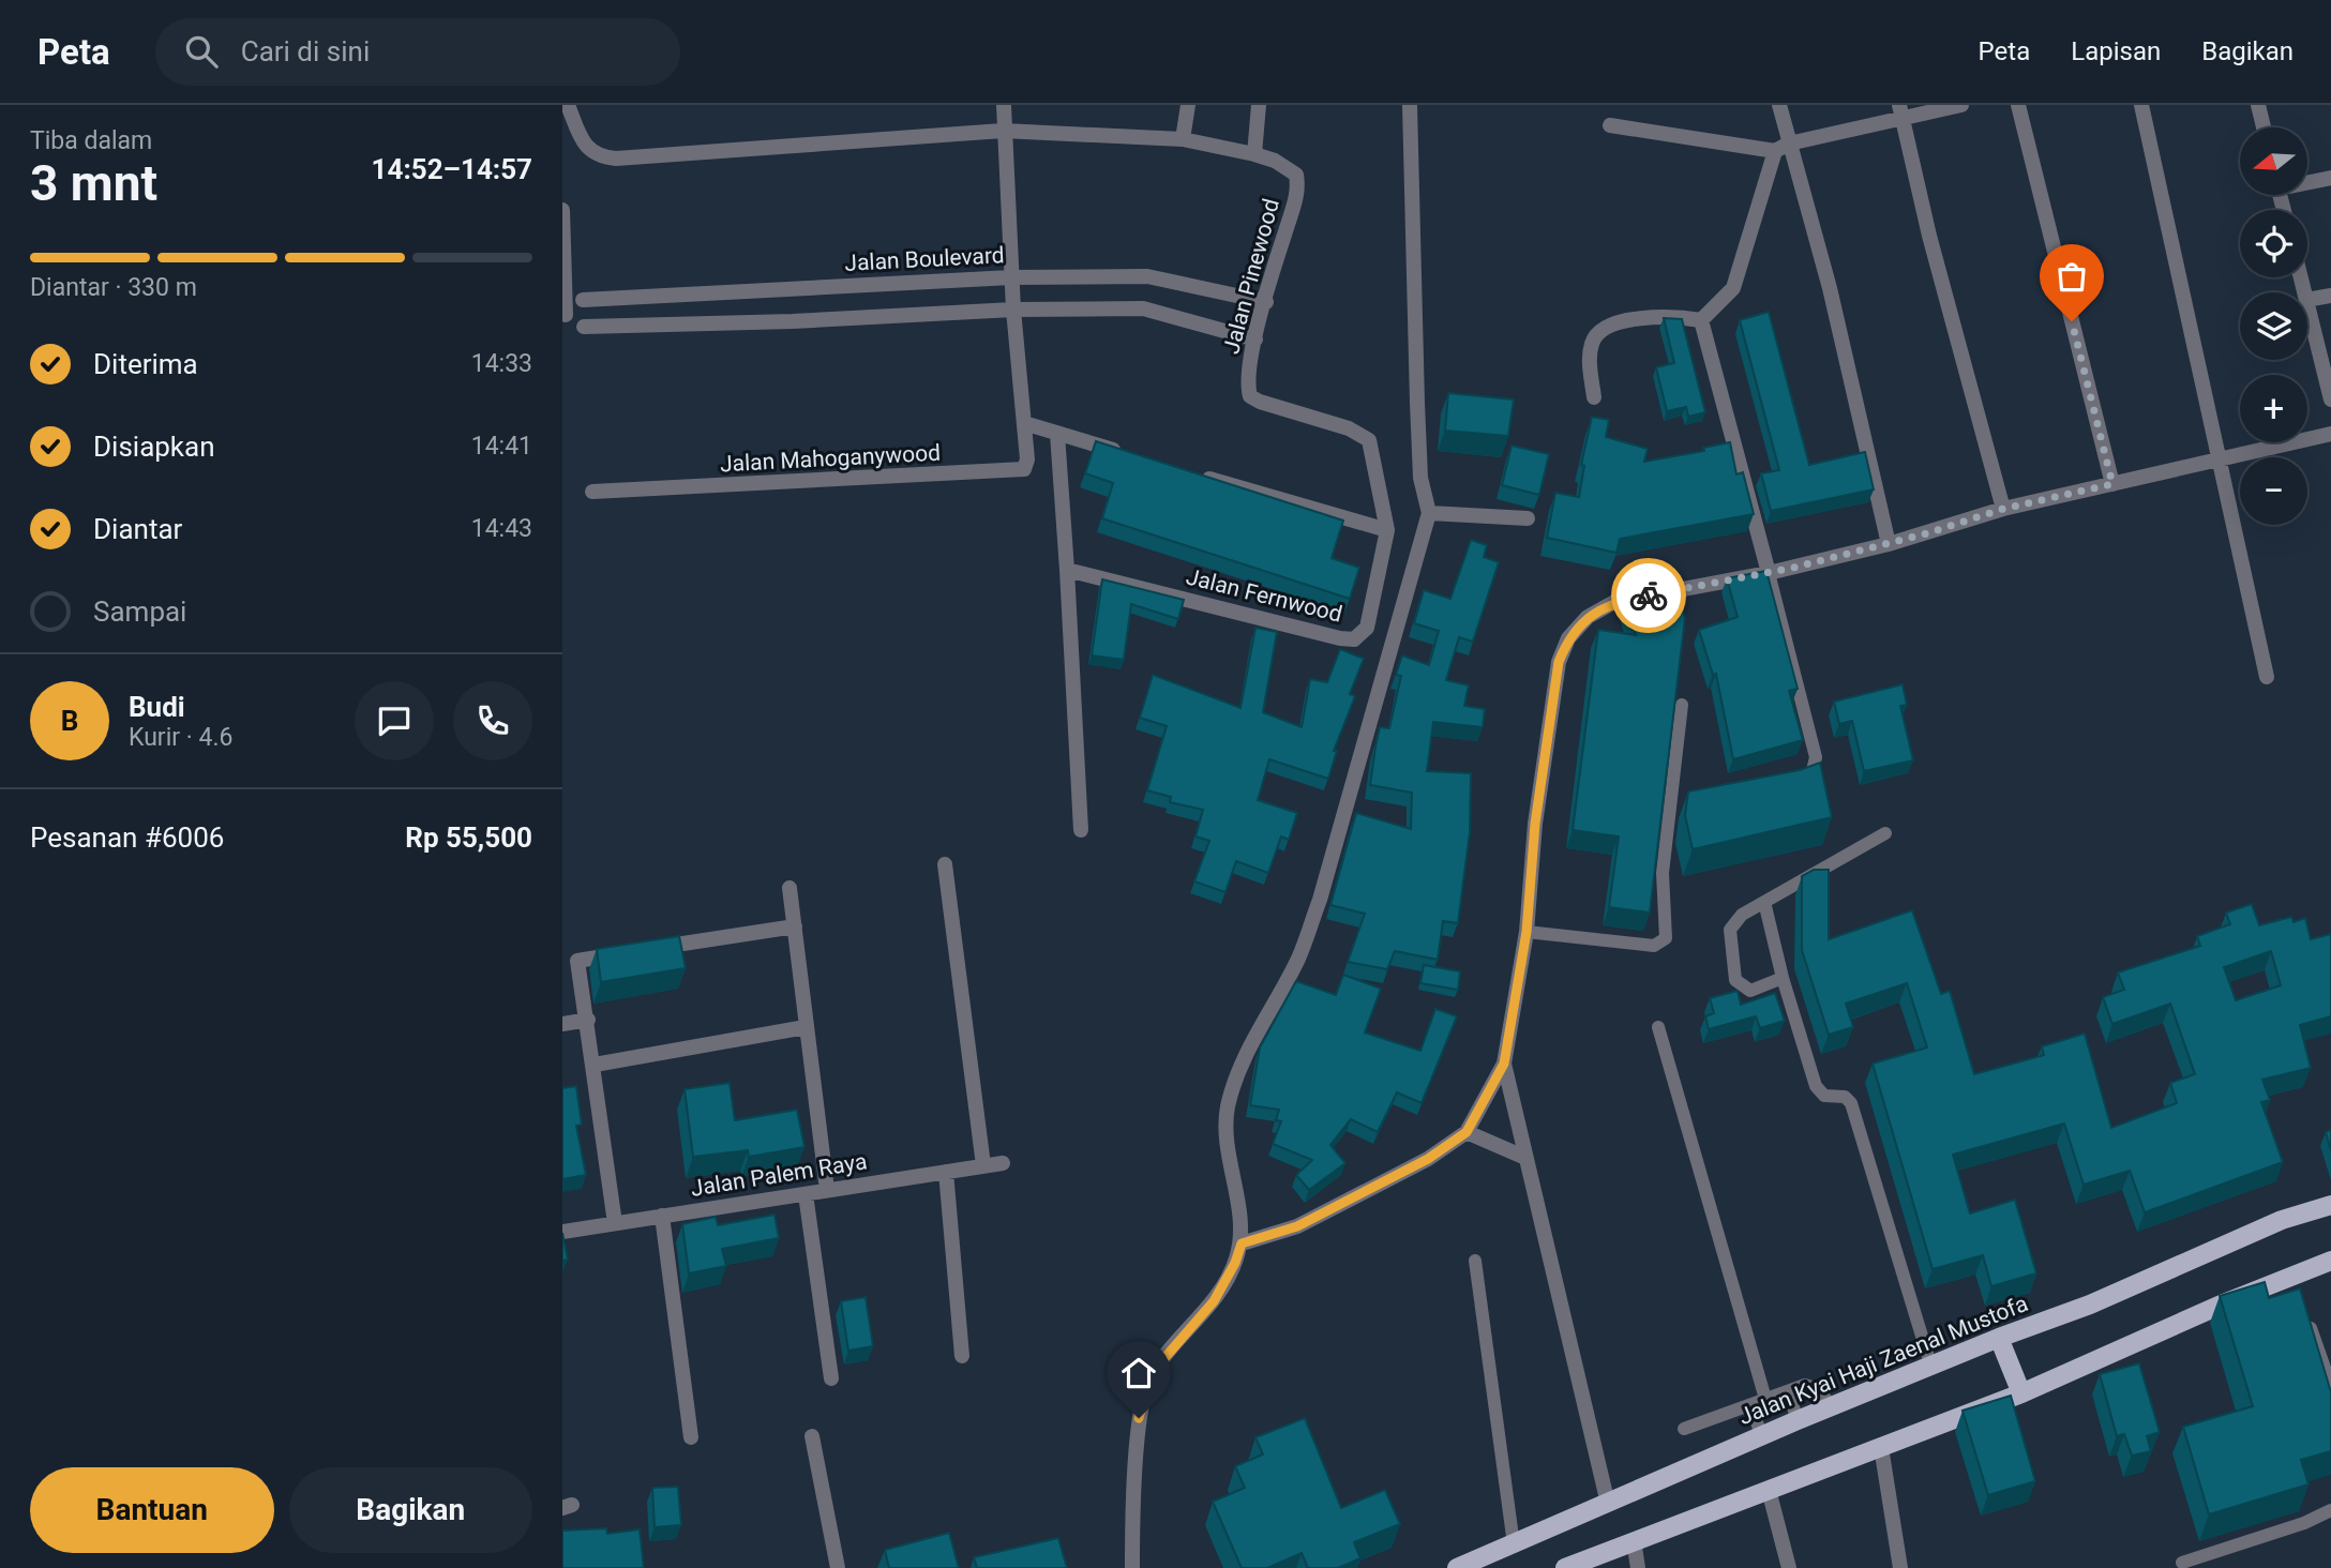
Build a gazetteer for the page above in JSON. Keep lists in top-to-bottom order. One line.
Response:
{"streets":{"main road":["Jalan Kyai Haji Zaenal Mustofa"],"street":["Jalan Boulevard","Jalan Pinewood","Jalan Mahoganywood","Jalan Fernwood","Jalan Palem Raya"]},"crossings":[["Jalan Boulevard","Jalan Pinewood"],["Jalan Pinewood","Jalan Fernwood"]],"north":"left","page":{"header":"Peta","search":"Cari di sini","nav":["Peta","Lapisan","Bagikan"],"heading":["3 mnt","Tiba dalam","14:52–14:57"],"panel":["Budi","Kurir · 4.6","Pesanan #6006","Rp 55,500"],"map_buttons":["+","−"],"bar":"Diantar · 330 m","list":[["Diterima","14:33"],["Disiapkan","14:41"],["Diantar","14:43"],"Sampai"],"round":"B","buttons":["Bantuan","Bagikan"]}}
